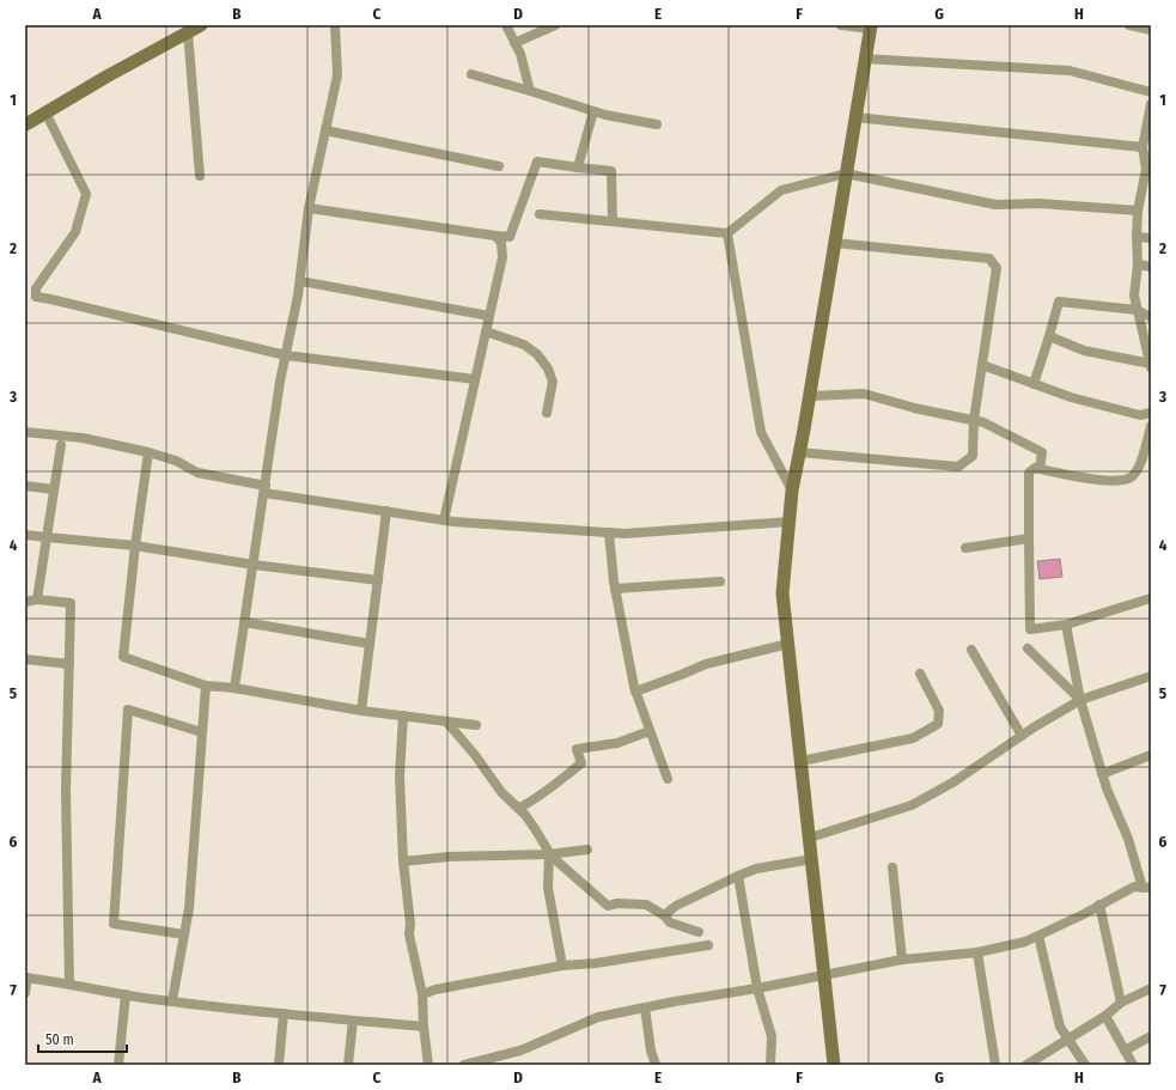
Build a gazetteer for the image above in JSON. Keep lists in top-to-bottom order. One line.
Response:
{"scale_bar":"50 m","grid":{"columns":["A","B","C","D","E","F","G","H"],"rows":["1","2","3","4","5","6","7"]}}
